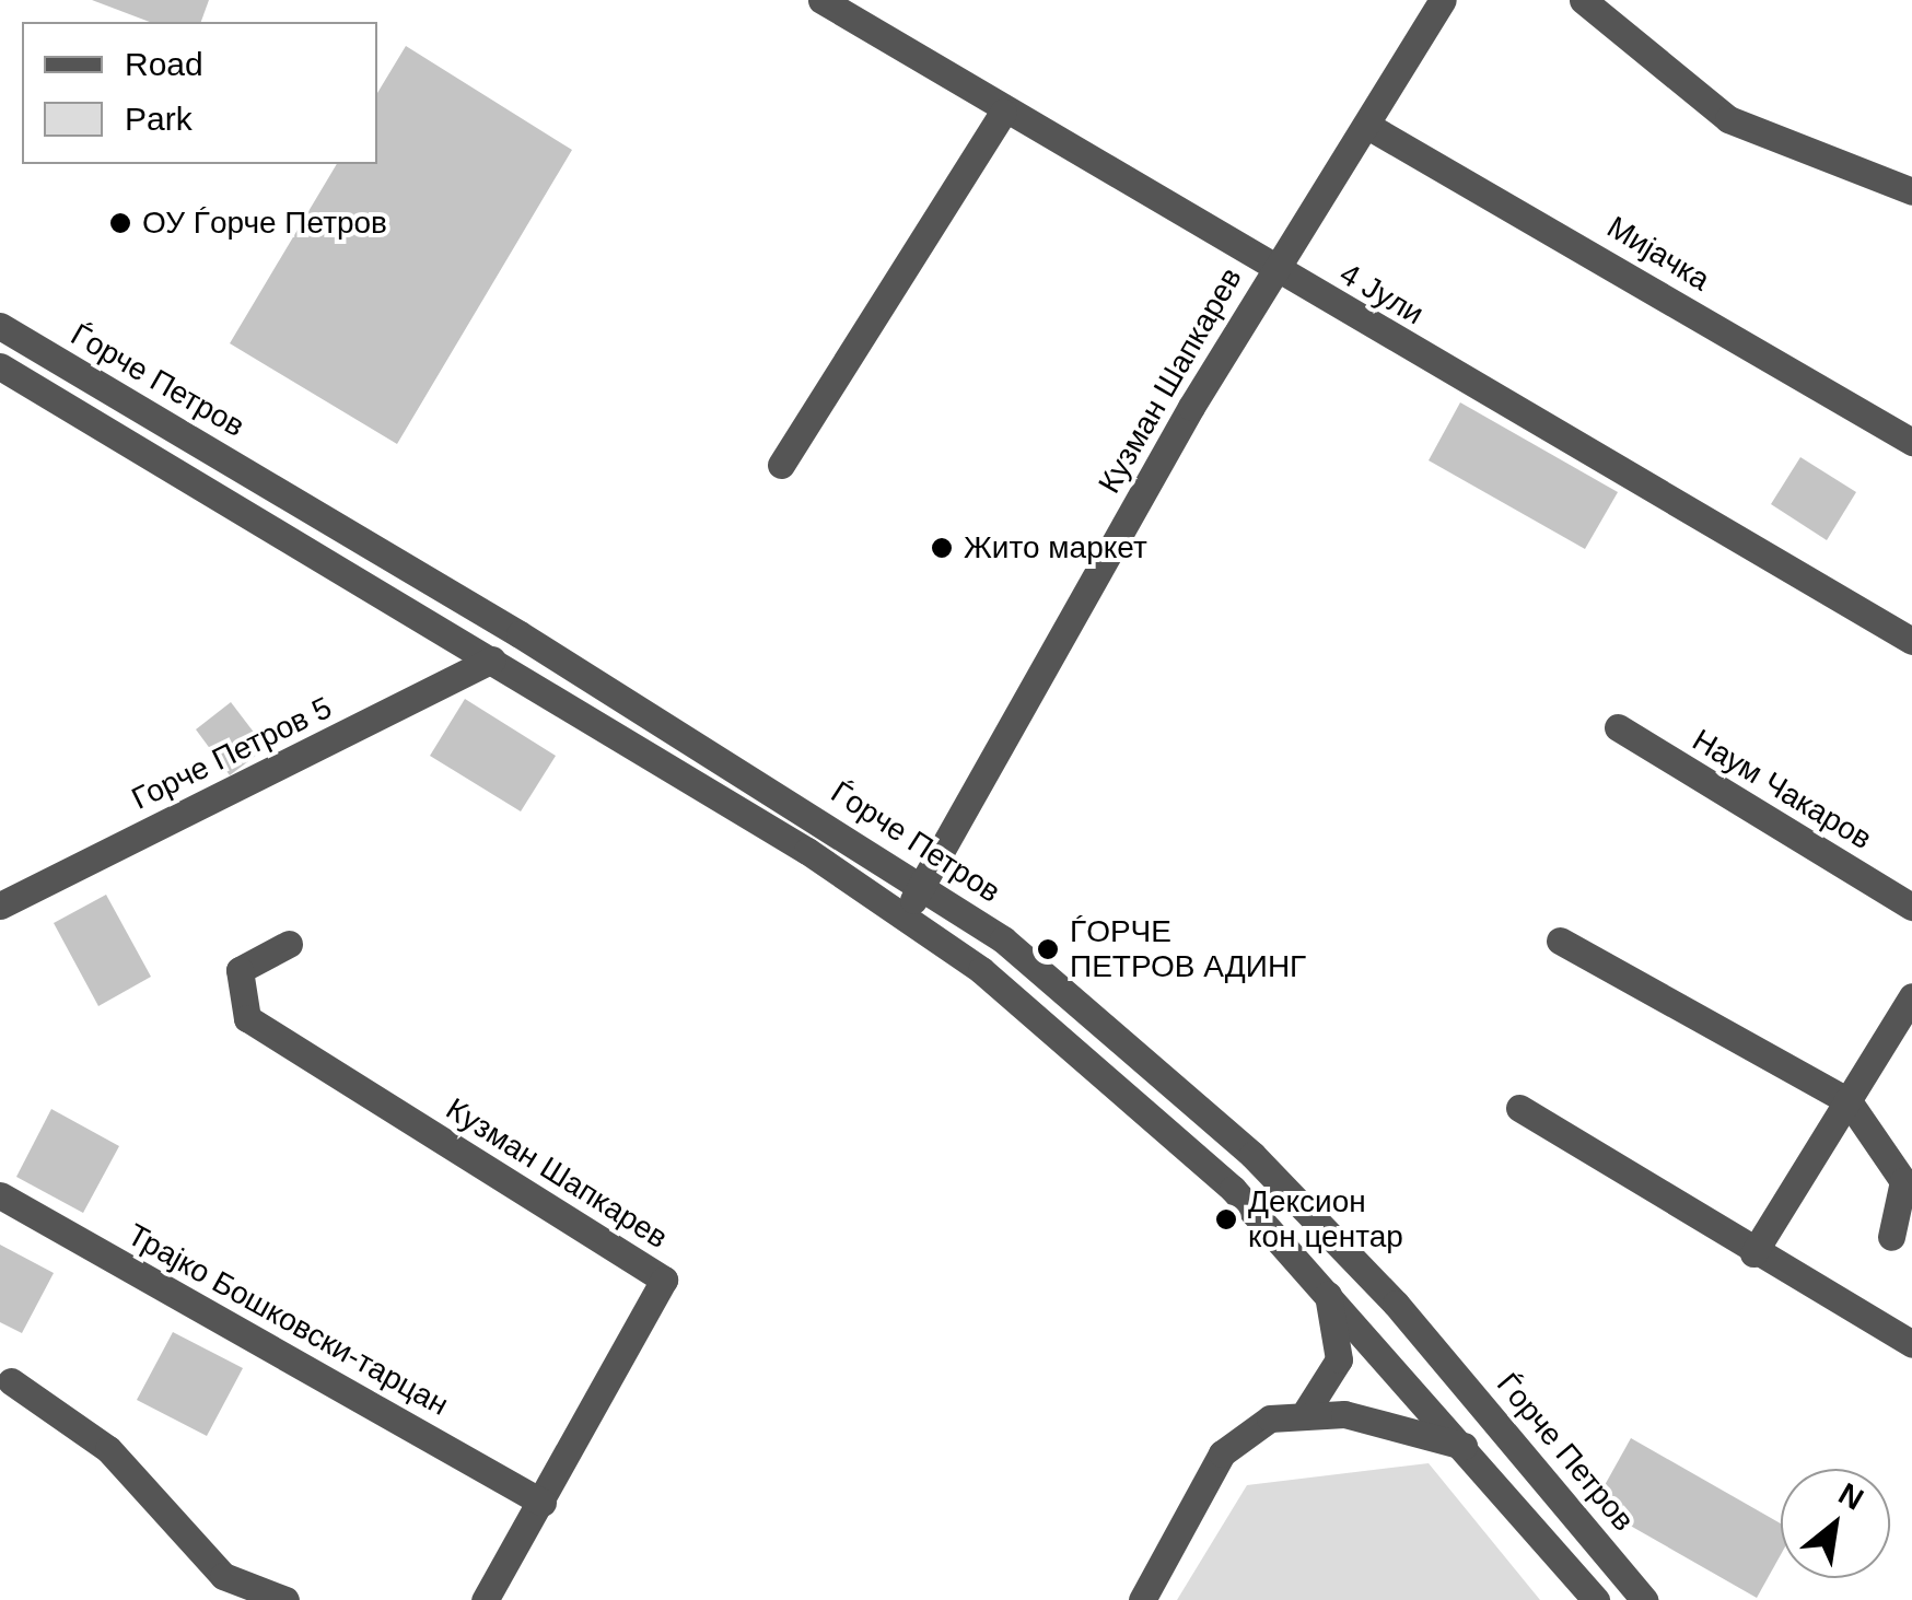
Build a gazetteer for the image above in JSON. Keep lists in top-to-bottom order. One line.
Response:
{"streets":{"street":["Мијачка","4 Јули","Ѓорче Петров","Кузман Шапкарев","Горче Петров 5","Наум Чакаров","Трајко Бошковски-тарцан"]},"crossings":[["Мијачка","Кузман Шапкарев"],["4 Јули","Кузман Шапкарев"],["Ѓорче Петров","Кузман Шапкарев"],["Кузман Шапкарев","Трајко Бошковски-тарцан"]],"places":["ОУ Ѓорче Петров","Жито маркет","ЃОРЧЕ ПЕТРОВ АДИНГ","Дексион кон центар"],"legend":["Road","Park"],"north":"top right"}
